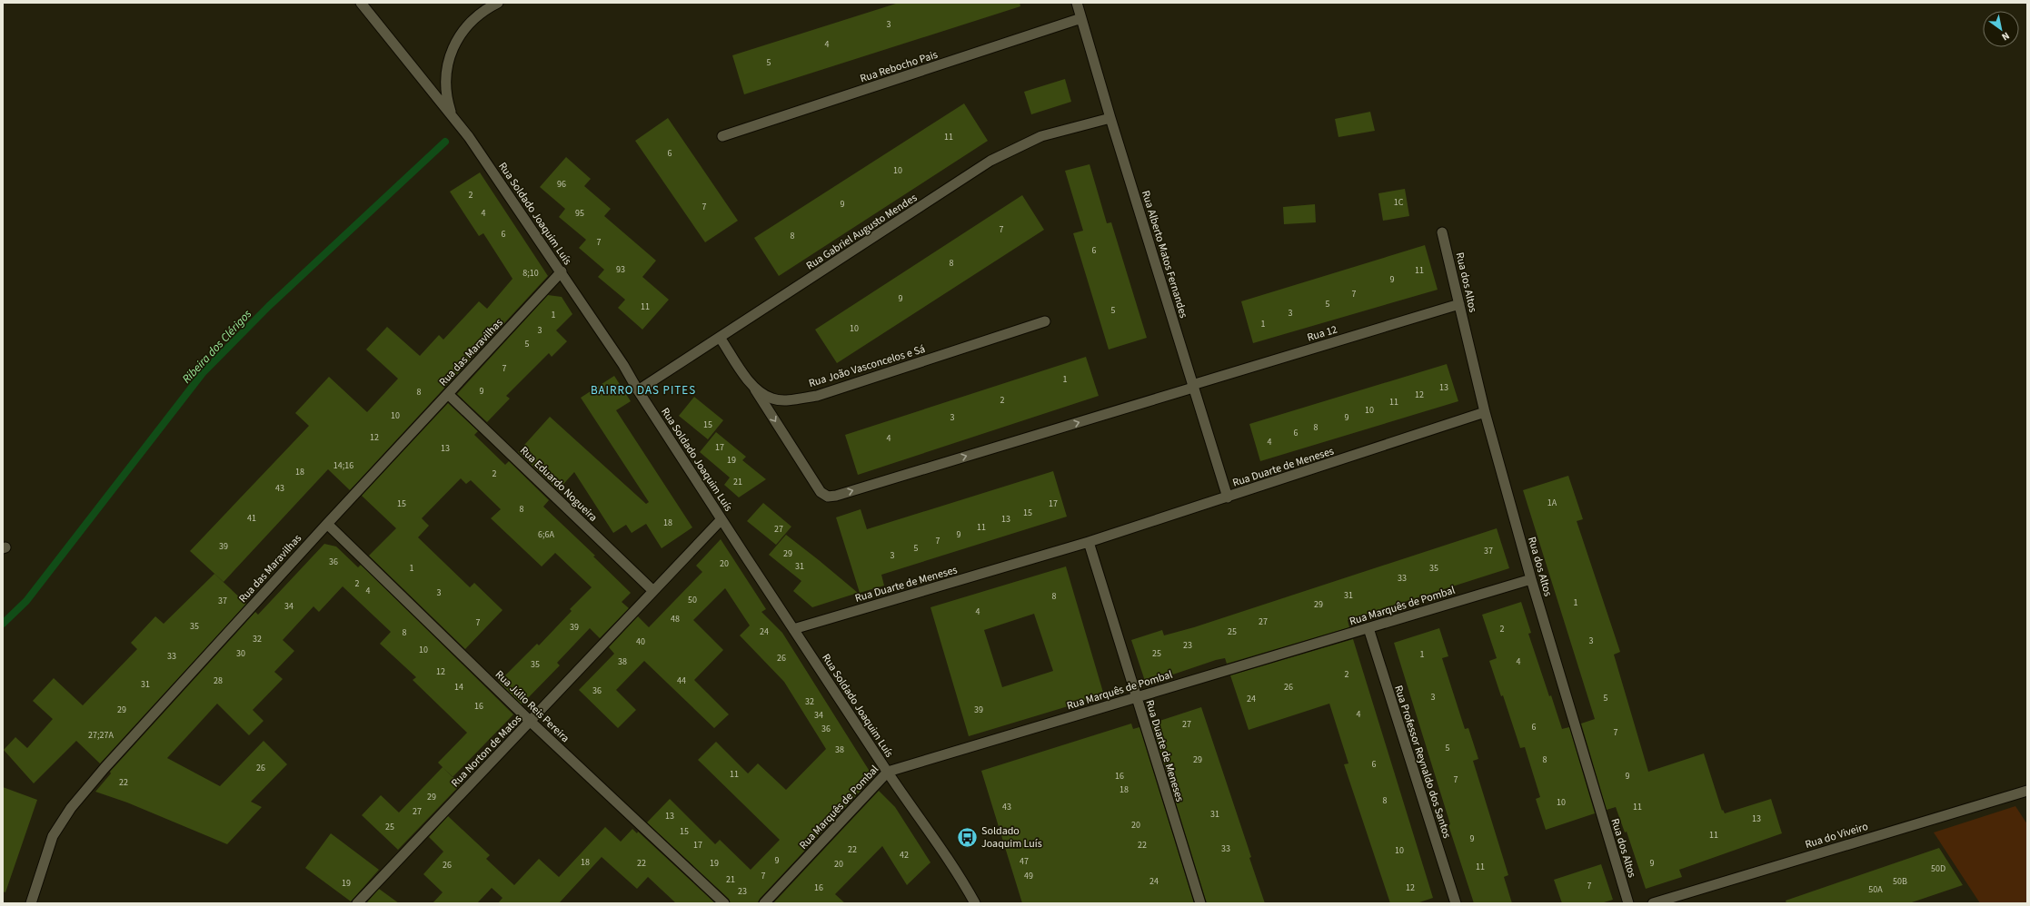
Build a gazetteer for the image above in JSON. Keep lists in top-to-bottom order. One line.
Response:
{"streets":{"street":["Rua Rebocho Pais","Rua Soldado Joaquim Luís","Rua Gabriel Augusto Mendes","Rua Alberto Matos Fernandes","Rua dos Altos","Rua 12","Rua das Maravilhas","Rua João Vasconcelos e Sá","Rua Duarte de Meneses","Rua Eduardo Nogueira","Rua Marquês de Pombal","Rua Júlio Reis Pereira","Rua Norton de Matos","Rua Professor Reynaldo dos Santos","Rua do Viveiro"]},"crossings":[["Rua Rebocho Pais","Rua Alberto Matos Fernandes"],["Rua Soldado Joaquim Luís","Rua Gabriel Augusto Mendes"],["Rua Soldado Joaquim Luís","Rua das Maravilhas"],["Rua Soldado Joaquim Luís","Rua Duarte de Meneses"],["Rua Soldado Joaquim Luís","Rua Marquês de Pombal"],["Rua Soldado Joaquim Luís","Rua Norton de Matos"],["Rua Gabriel Augusto Mendes","Rua Alberto Matos Fernandes"],["Rua Gabriel Augusto Mendes","Rua João Vasconcelos e Sá"],["Rua Alberto Matos Fernandes","Rua 12"],["Rua Alberto Matos Fernandes","Rua Duarte de Meneses"],["Rua dos Altos","Rua 12"],["Rua dos Altos","Rua Duarte de Meneses"],["Rua dos Altos","Rua Marquês de Pombal"],["Rua 12","Rua João Vasconcelos e Sá"],["Rua das Maravilhas","Rua Eduardo Nogueira"],["Rua das Maravilhas","Rua Júlio Reis Pereira"],["Rua Duarte de Meneses","Rua Marquês de Pombal"],["Rua Eduardo Nogueira","Rua Norton de Matos"],["Rua Marquês de Pombal","Rua Professor Reynaldo dos Santos"],["Rua Júlio Reis Pereira","Rua Norton de Matos"]],"one_way":["Rua 12"],"districts":["BAIRRO DAS PITES"],"water":["Ribeira dos Clérigos"],"places":{"bus stop":["Soldado Joaquim Luís"]},"house_numbers":["3","4","5","11","6","10","96","2","1C","9","7","4","95","7","6","8","7","6","8","93","11","8;10","9","7","9","5","11","5","3","1","1","10","3","5","7","1","13","9","8","12","2","11","10","10","3","9","15","8","6","12","4","4","17","13","19","14;16","18","2","21","43","1A","15","17","8","15","41","13","18","11","27","6;6A","9","7","39","5","37","29","3","36","20","31","1","35","33","2","4","3","31","8","50","37","1","29","34","4","48","27","7","35","39","2","24","25","8","32","3","40","23","10","30","25","1","33","26","38","4","35","12","2","28","44","31","14","26","36","3","5","24","32","16","29","39","4","34","27","6","36","7","27;27A","5","38","29","8","6","26","11","16","9","7","22","18","29","8","10","43","11","27","31","13","13","20","25","15","11","9","17","22","33","22","10","42","9","47","18","22","19","9","20","26","11","50D","7","49","21","24","50B","19","7","16","12","50A","23"],"north":"bottom right"}
